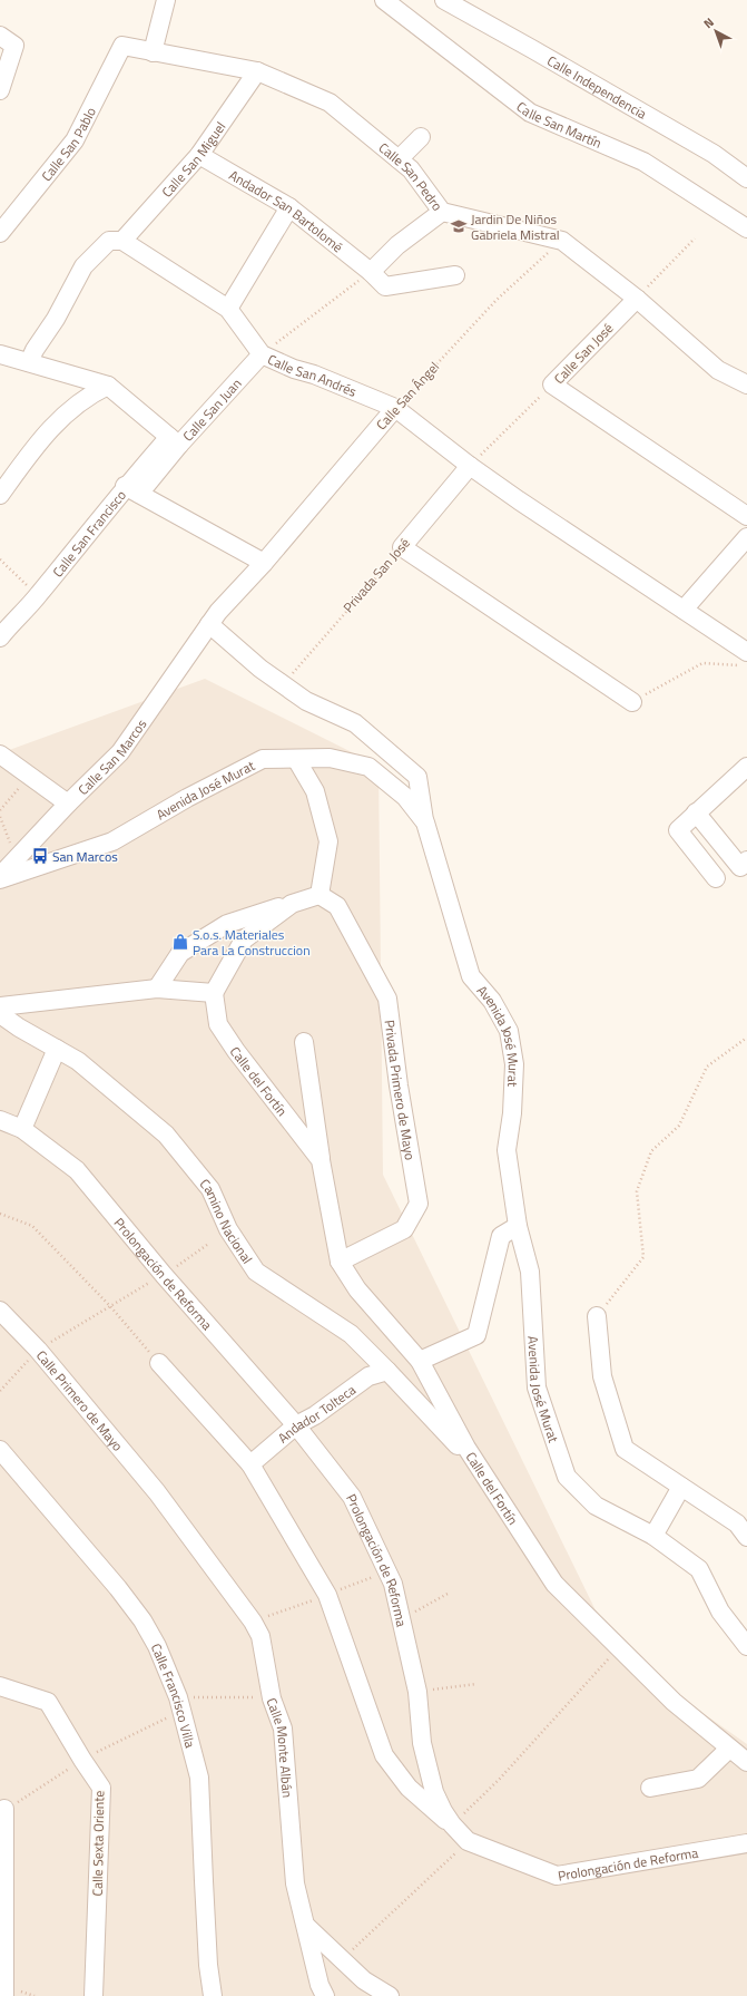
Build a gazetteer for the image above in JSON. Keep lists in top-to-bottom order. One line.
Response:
{"streets":{"street":["Calle Independencia","Calle San Martín","Calle San Pablo","Calle San Miguel","Calle San Pedro","Andador San Bartolomé","Calle San José","Calle San Andrés","Calle San Ángel","Calle San Juan","Calle San Francisco","Privada San José","Calle San Marcos","Avenida José Murat","Calle del Fortín","Privada Primero de Mayo","Camino Nacional","Prolongación de Reforma","Calle Primero de Mayo","Andador Tolteca","Calle Francisco Villa","Calle Monte Albán","Calle Sexta Oriente"]},"crossings":[["Calle San Pablo","Calle San Pedro"],["Calle San Miguel","Calle San Pedro"],["Calle San Miguel","Andador San Bartolomé"],["Calle San Miguel","Calle San Andrés"],["Calle San Pedro","Calle San José"],["Calle San Pedro","Calle San Ángel"],["Calle San José","Calle San Andrés"],["Calle San José","Privada San José"],["Calle San Andrés","Calle San Ángel"],["Calle San Andrés","Calle San Juan"],["Calle San Andrés","Privada San José"],["Calle San Ángel","Calle San Francisco"],["Calle San Ángel","Calle San Marcos"],["Calle San Juan","Calle San Francisco"],["Calle San Francisco","Calle San Marcos"],["Calle del Fortín","Privada Primero de Mayo"],["Calle del Fortín","Camino Nacional"],["Camino Nacional","Andador Tolteca"],["Prolongación de Reforma","Andador Tolteca"],["Calle Primero de Mayo","Calle Monte Albán"]],"places":{"school or university":["Jardin De Niños Gabriela Mistral"],"bus stop":["San Marcos"],"shop":["S.o.s. Materiales Para La Construccion"]},"north":"top left"}
